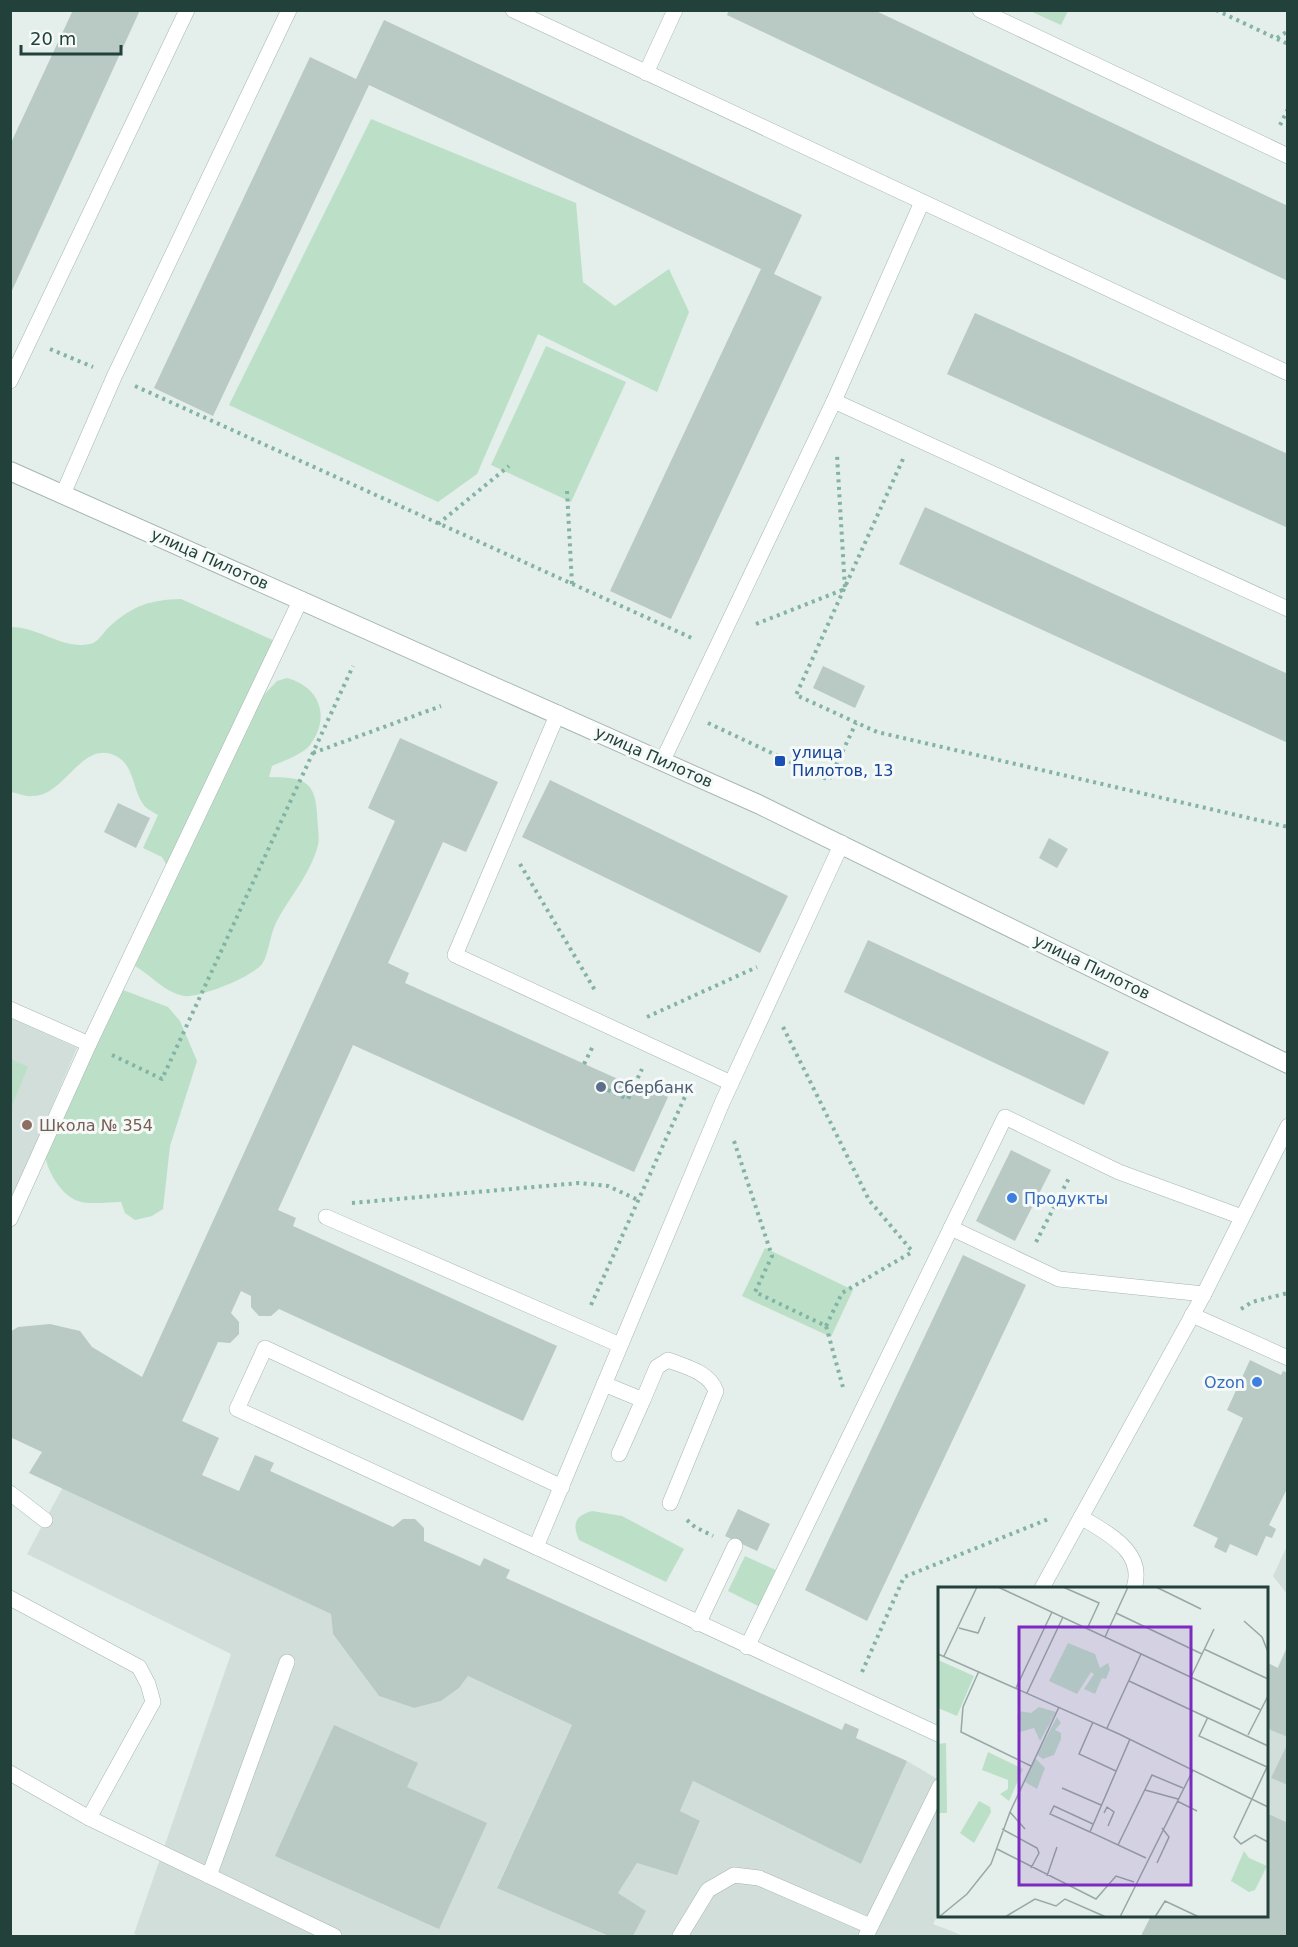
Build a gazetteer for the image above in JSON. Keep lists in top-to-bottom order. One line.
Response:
{"streets":{"street":["улица Пилотов"]},"places":{"transit":["улица Пилотов, 13"],"other":["Сбербанк","Школа № 354","Продукты","Ozon"]},"scale_bar":"20 m"}
